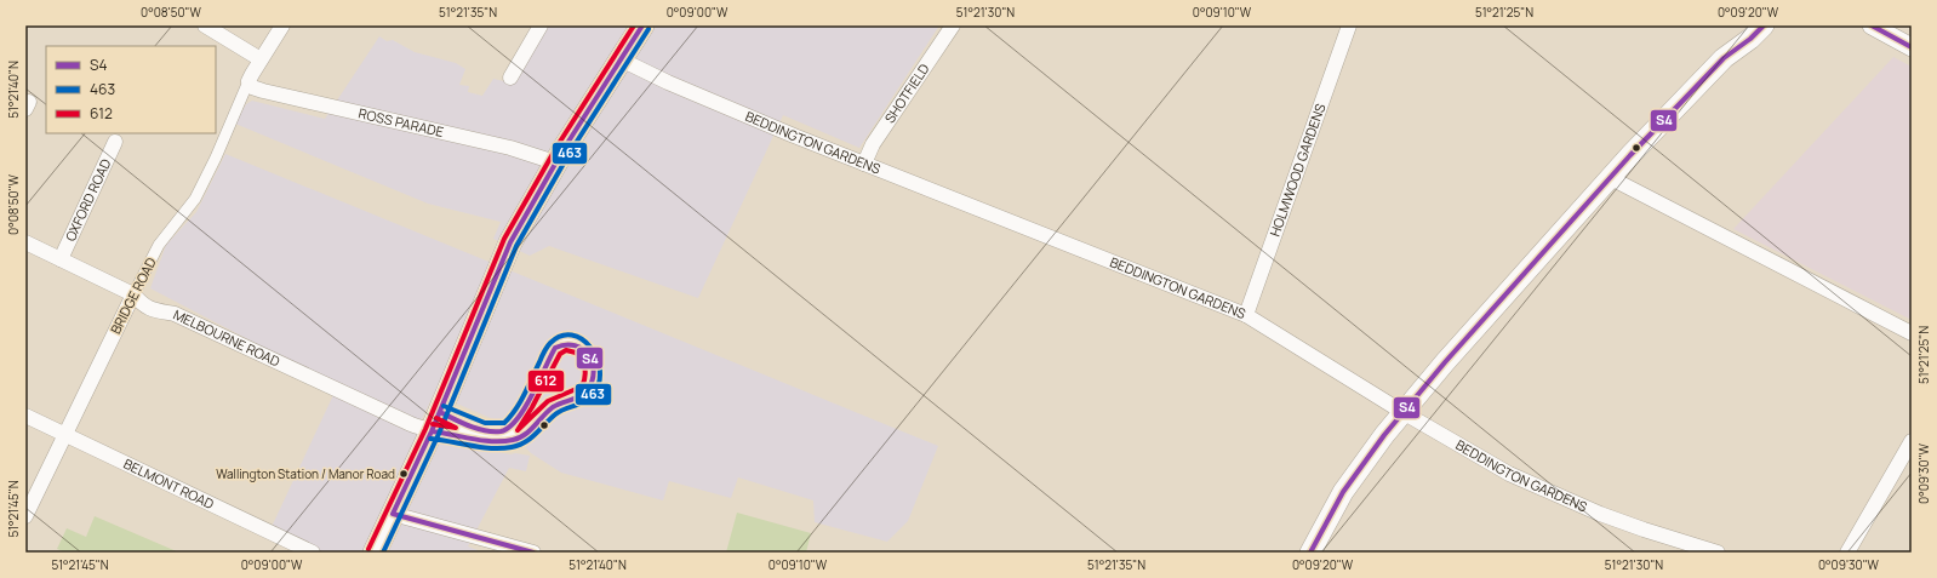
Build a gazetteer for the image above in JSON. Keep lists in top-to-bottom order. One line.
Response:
{"streets":{"street":["SHOTFIELD","ROSS PARADE","BEDDINGTON GARDENS","HOLMWOOD GARDENS","OXFORD ROAD","BRIDGE ROAD","MELBOURNE ROAD","BELMONT ROAD"]},"crossings":[["SHOTFIELD","BEDDINGTON GARDENS"],["ROSS PARADE","BRIDGE ROAD"],["BEDDINGTON GARDENS","HOLMWOOD GARDENS"],["OXFORD ROAD","MELBOURNE ROAD"],["BRIDGE ROAD","MELBOURNE ROAD"],["BRIDGE ROAD","BELMONT ROAD"]],"places":["Wallington Station / Manor Road"],"lines":["transit line S4","transit line 612","transit line 463"],"legend":["S4","463","612"],"coordinates":["0°08'50\"W","51°21'35\"N","0°09'00\"W","51°21'30\"N","0°09'10\"W","51°21'25\"N","0°09'20\"W","51°21'40\"N","0°09'30\"W","51°21'45\"N"]}
